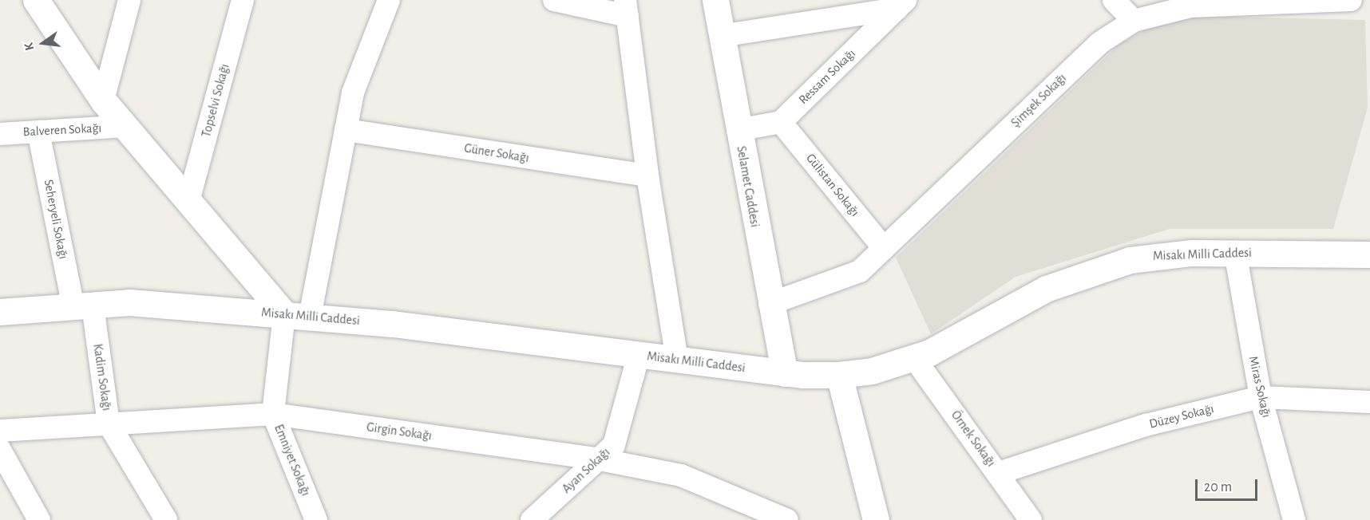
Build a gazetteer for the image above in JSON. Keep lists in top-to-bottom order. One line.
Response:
{"streets":{"street":["Ressam Sokağı","Topselvi Sokağı","Şimşek Sokağı","Balveren Sokağı","Güner Sokağı","Gülistan Sokağı","Selamet Caddesi","Seheryeli Sokağı","Misakı Milli Caddesi","Kadim Sokağı","Miras Sokağı","Düzey Sokağı","Girgin Sokağı","Örnek Sokağı","Emniyet Sokağı","Ayan Sokağı"]},"crossings":[["Ressam Sokağı","Gülistan Sokağı"],["Şimşek Sokağı","Gülistan Sokağı"],["Şimşek Sokağı","Selamet Caddesi"],["Balveren Sokağı","Seheryeli Sokağı"],["Güner Sokağı","Emniyet Sokağı"],["Selamet Caddesi","Misakı Milli Caddesi"],["Seheryeli Sokağı","Misakı Milli Caddesi"],["Seheryeli Sokağı","Kadim Sokağı"],["Misakı Milli Caddesi","Kadim Sokağı"],["Misakı Milli Caddesi","Miras Sokağı"],["Misakı Milli Caddesi","Örnek Sokağı"],["Misakı Milli Caddesi","Emniyet Sokağı"],["Misakı Milli Caddesi","Ayan Sokağı"],["Kadim Sokağı","Girgin Sokağı"],["Miras Sokağı","Düzey Sokağı"],["Düzey Sokağı","Örnek Sokağı"],["Girgin Sokağı","Emniyet Sokağı"],["Girgin Sokağı","Ayan Sokağı"]],"scale_bar":"20 m","north":"left"}
